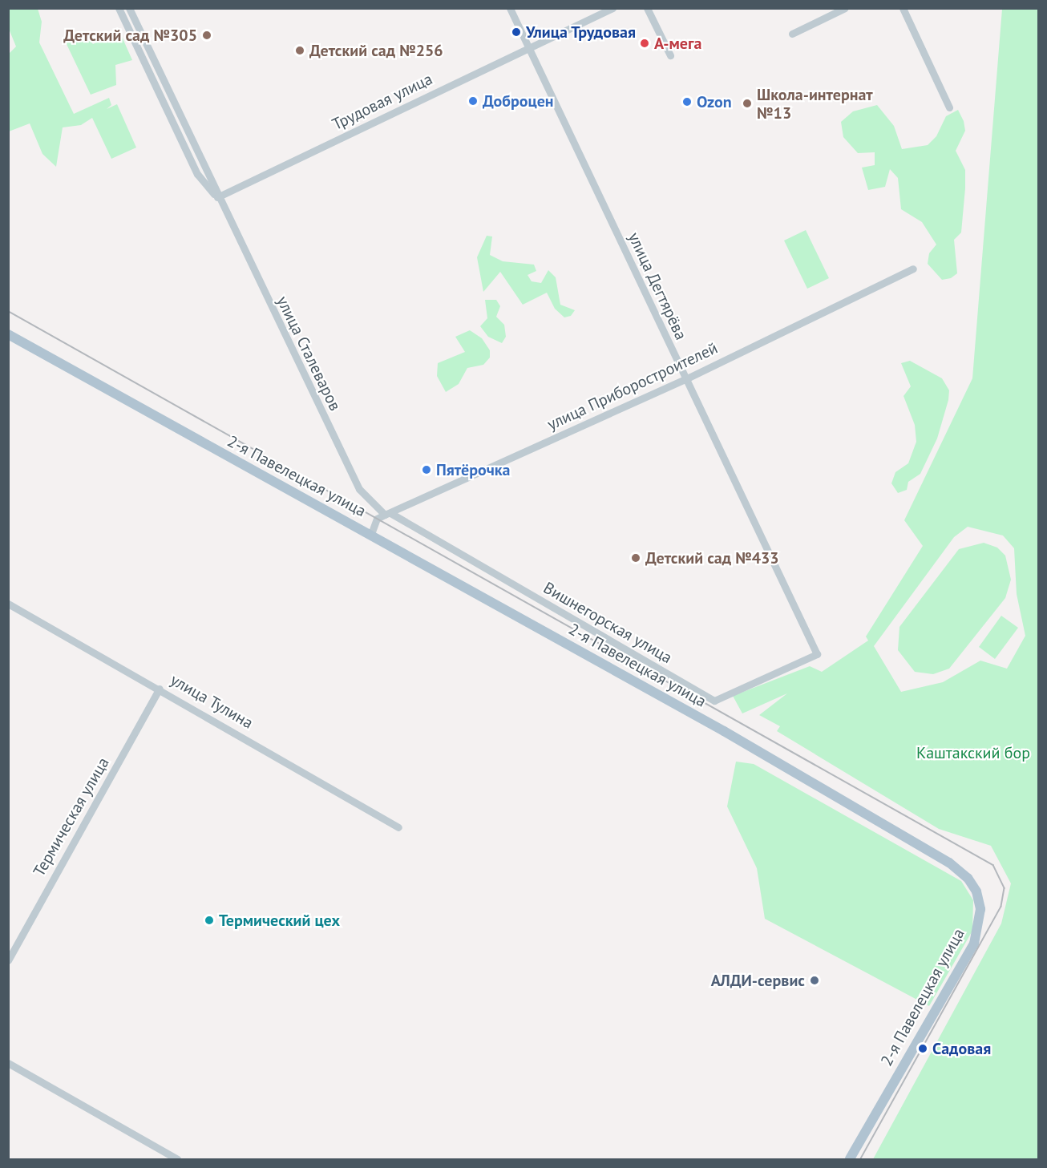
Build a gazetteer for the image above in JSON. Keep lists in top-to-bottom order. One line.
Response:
{"streets":{"main road":["2-я Павелецкая улица"],"street":["Трудовая улица","улица Дегтярёва","улица Сталеваров","улица Приборостроителей","Вишнегорская улица","улица Тулина","Термическая улица"]},"crossings":[["Трудовая улица","улица Дегтярёва"],["Трудовая улица","улица Сталеваров"],["улица Дегтярёва","улица Приборостроителей"],["улица Дегтярёва","Вишнегорская улица"],["улица Сталеваров","улица Приборостроителей"],["улица Сталеваров","Вишнегорская улица"],["улица Приборостроителей","2-я Павелецкая улица"],["улица Приборостроителей","Вишнегорская улица"],["улица Тулина","Термическая улица"]],"parks":["Каштакский бор"],"places":["Улица Трудовая","Детский сад №305","А-мега","Детский сад №256","Доброцен","Ozon","Школа-интернат №13","Пятёрочка","Детский сад №433","Термический цех","АЛДИ-сервис","Садовая"]}
